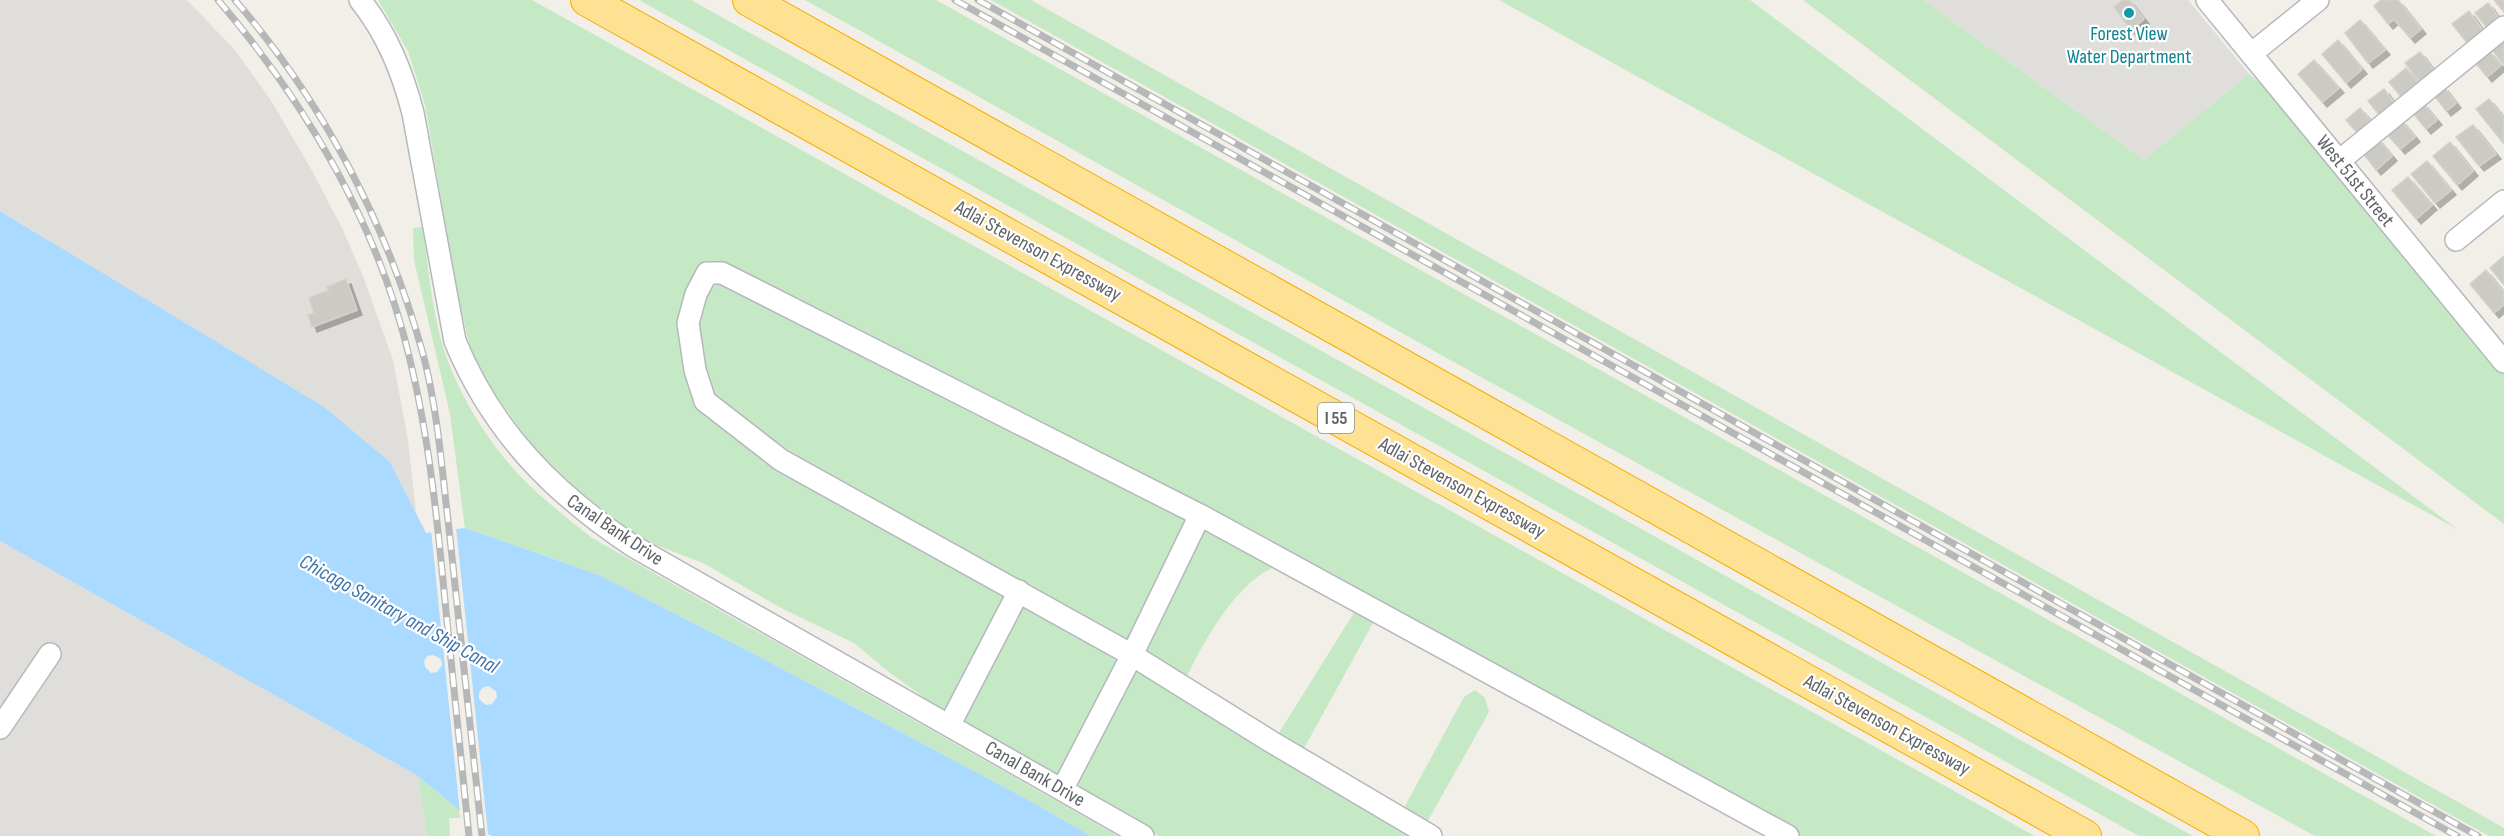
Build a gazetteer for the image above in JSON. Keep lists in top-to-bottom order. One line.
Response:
{"streets":{"highway":["Adlai Stevenson Expressway","I 55"],"street":["West 51st Street","Canal Bank Drive"]},"water":["Chicago Sanitary and Ship Canal"],"places":["Forest View Water Department"]}
